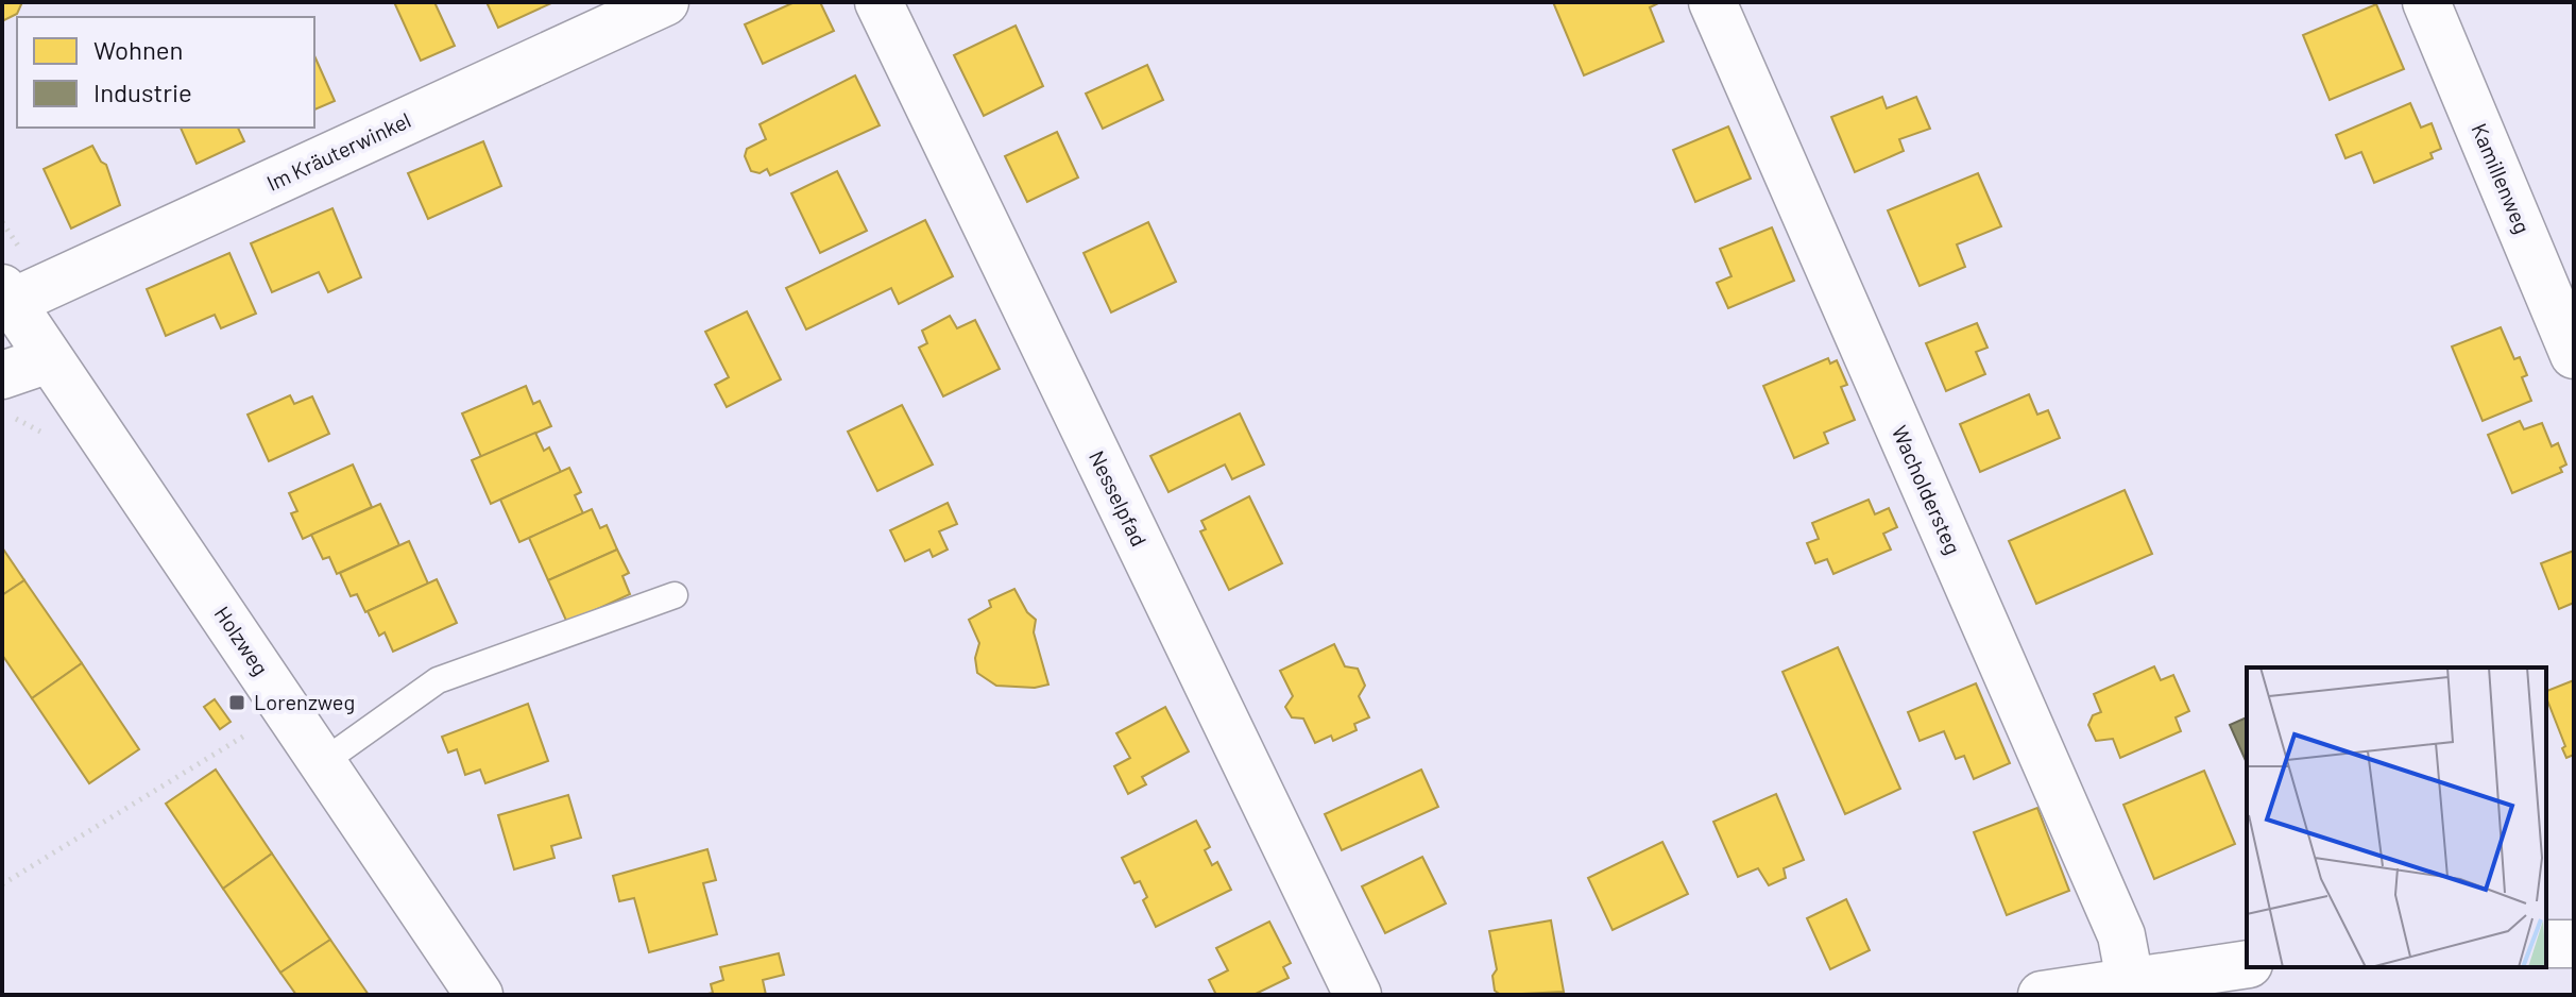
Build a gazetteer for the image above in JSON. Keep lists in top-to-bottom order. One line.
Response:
{"streets":{"street":["Im Kräuterwinkel","Kamillenweg","Wacholdersteg","Nesselpfad","Holzweg"]},"crossings":[["Im Kräuterwinkel","Holzweg"]],"places":{"transit":["Lorenzweg"]},"legend":["Wohnen","Industrie"]}
